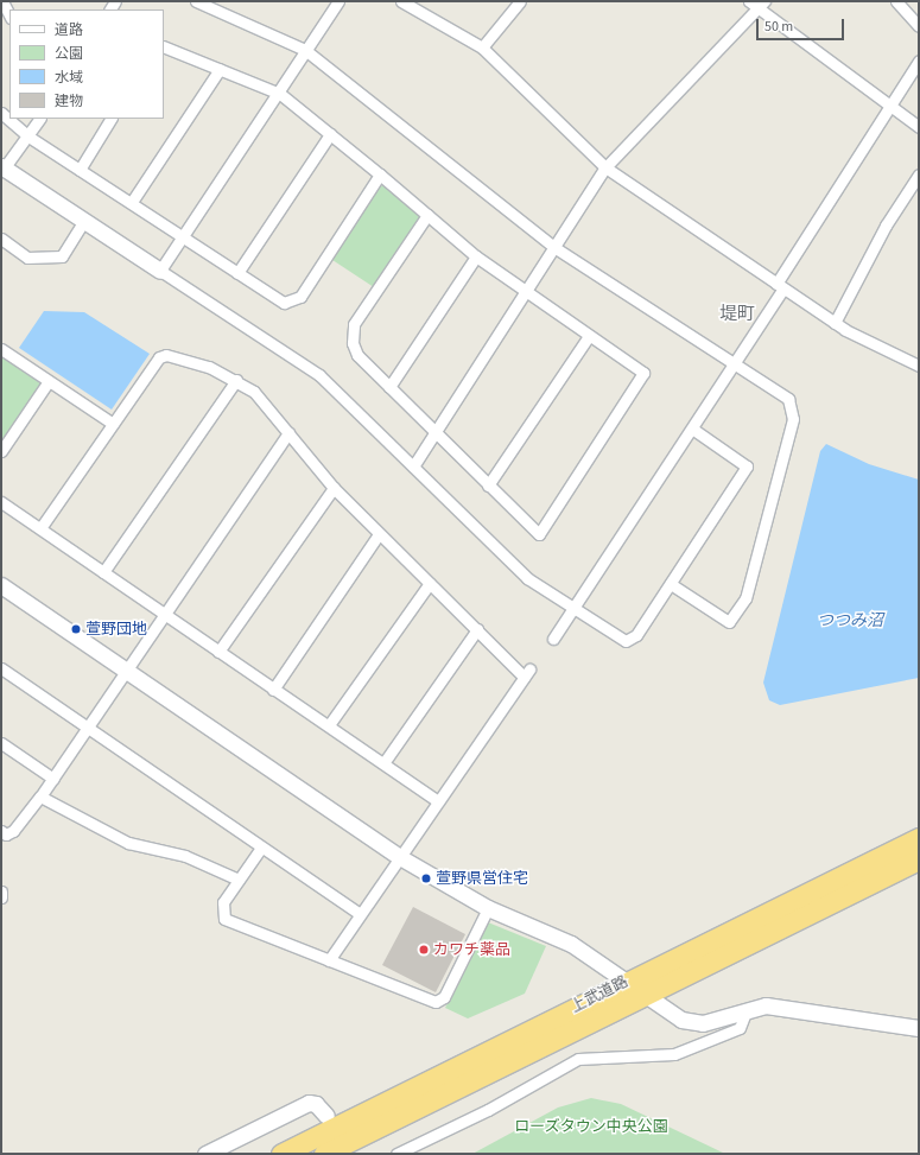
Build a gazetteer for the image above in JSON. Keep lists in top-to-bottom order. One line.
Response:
{"streets":{"highway":["上武道路"]},"districts":["堤町"],"water":["つつみ沼"],"parks":["ローズタウン中央公園"],"places":["萱野団地","萱野県営住宅","カワチ薬品"],"legend":["道路","公園","水域","建物"],"scale_bar":"50 m"}
